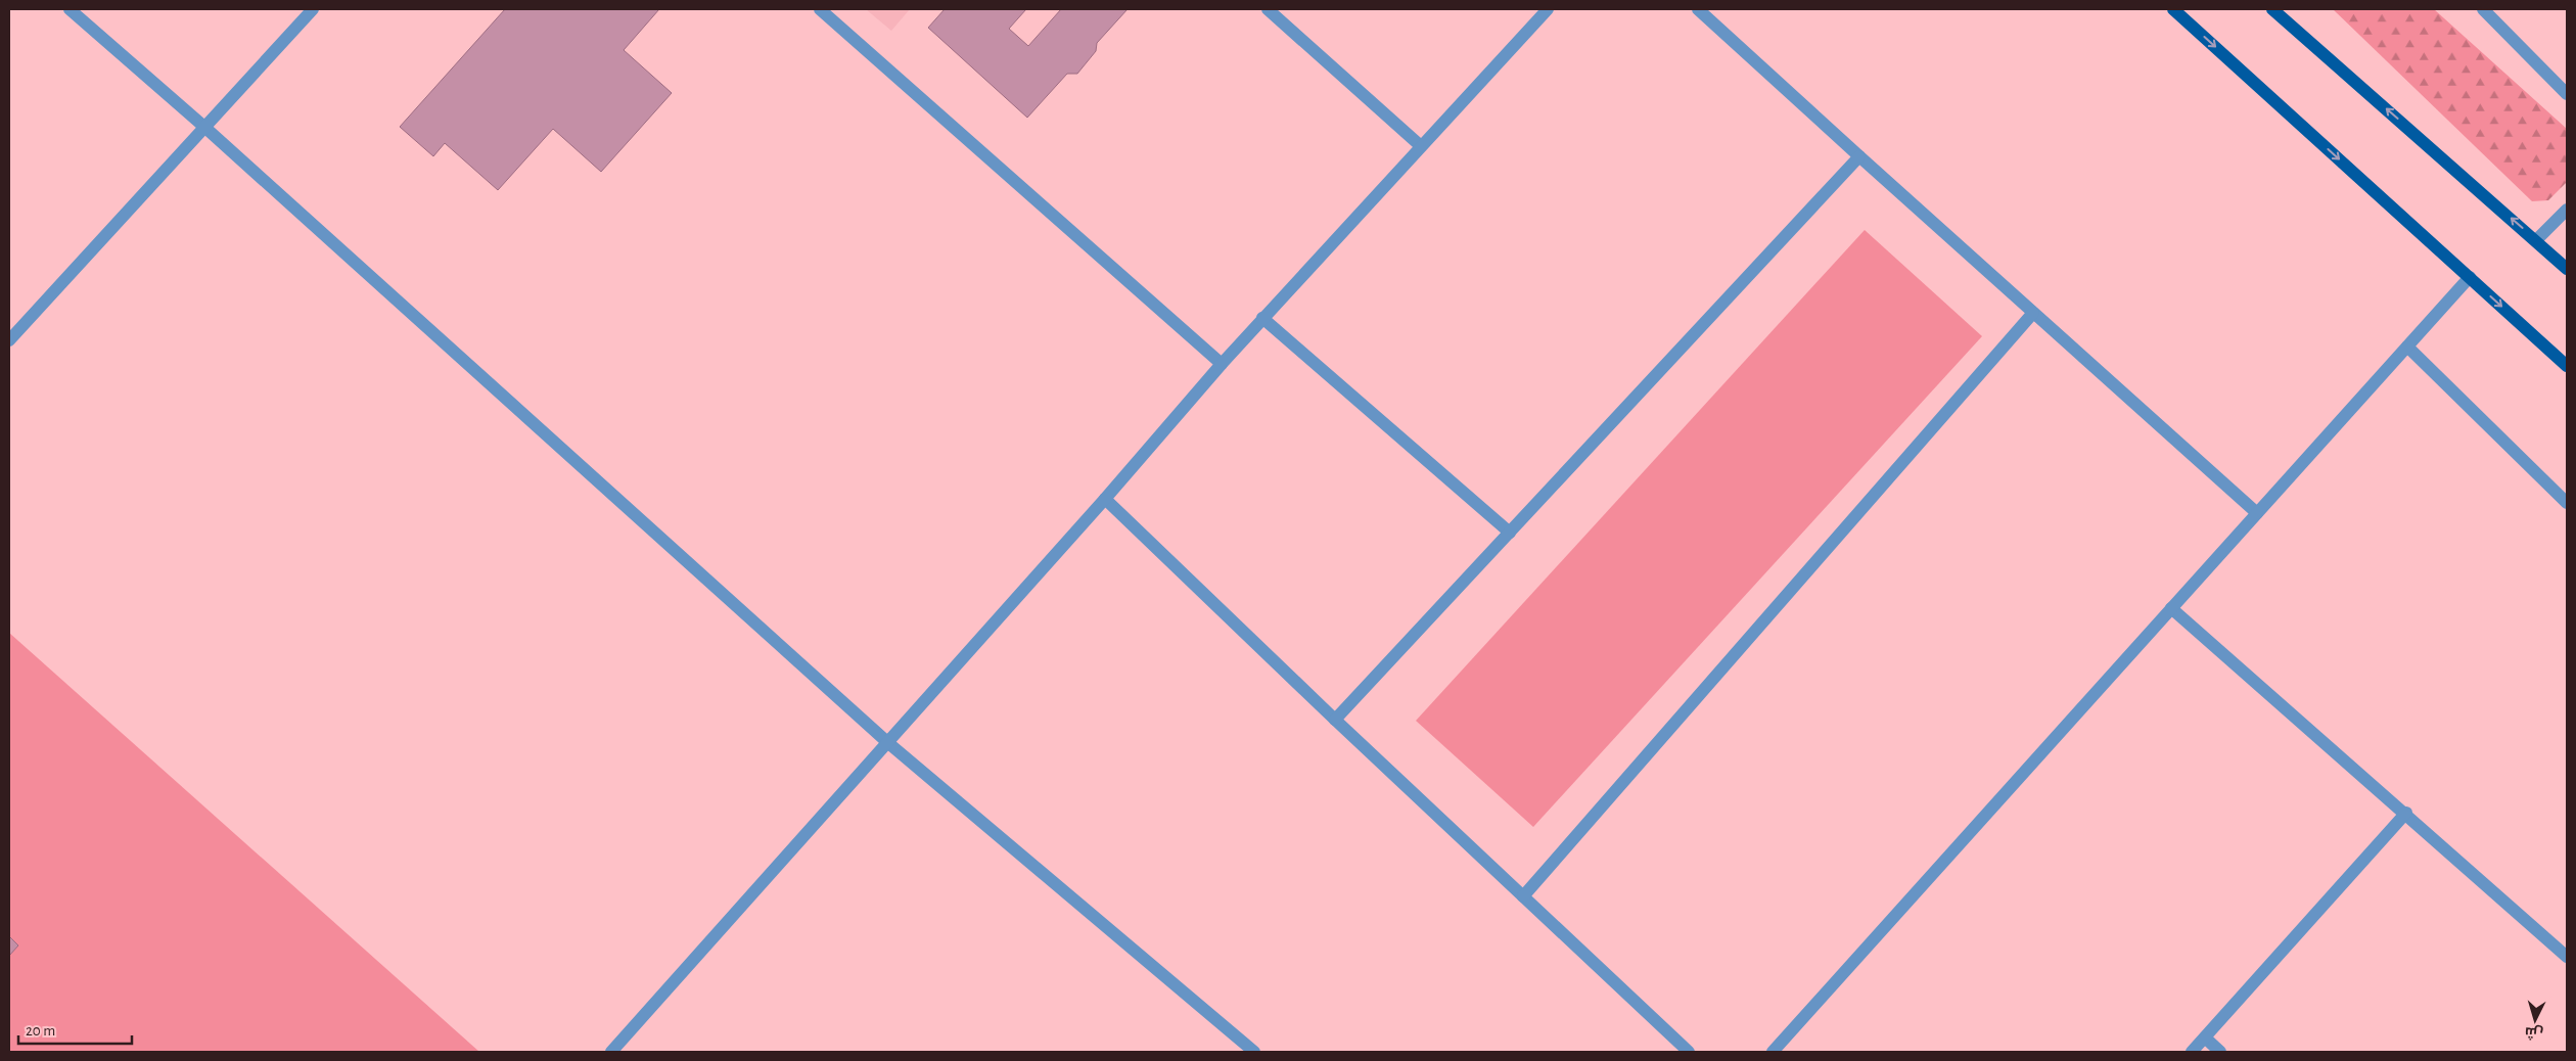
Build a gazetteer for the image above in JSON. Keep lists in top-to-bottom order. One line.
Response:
{"scale_bar":"20 m","north":"bottom"}
